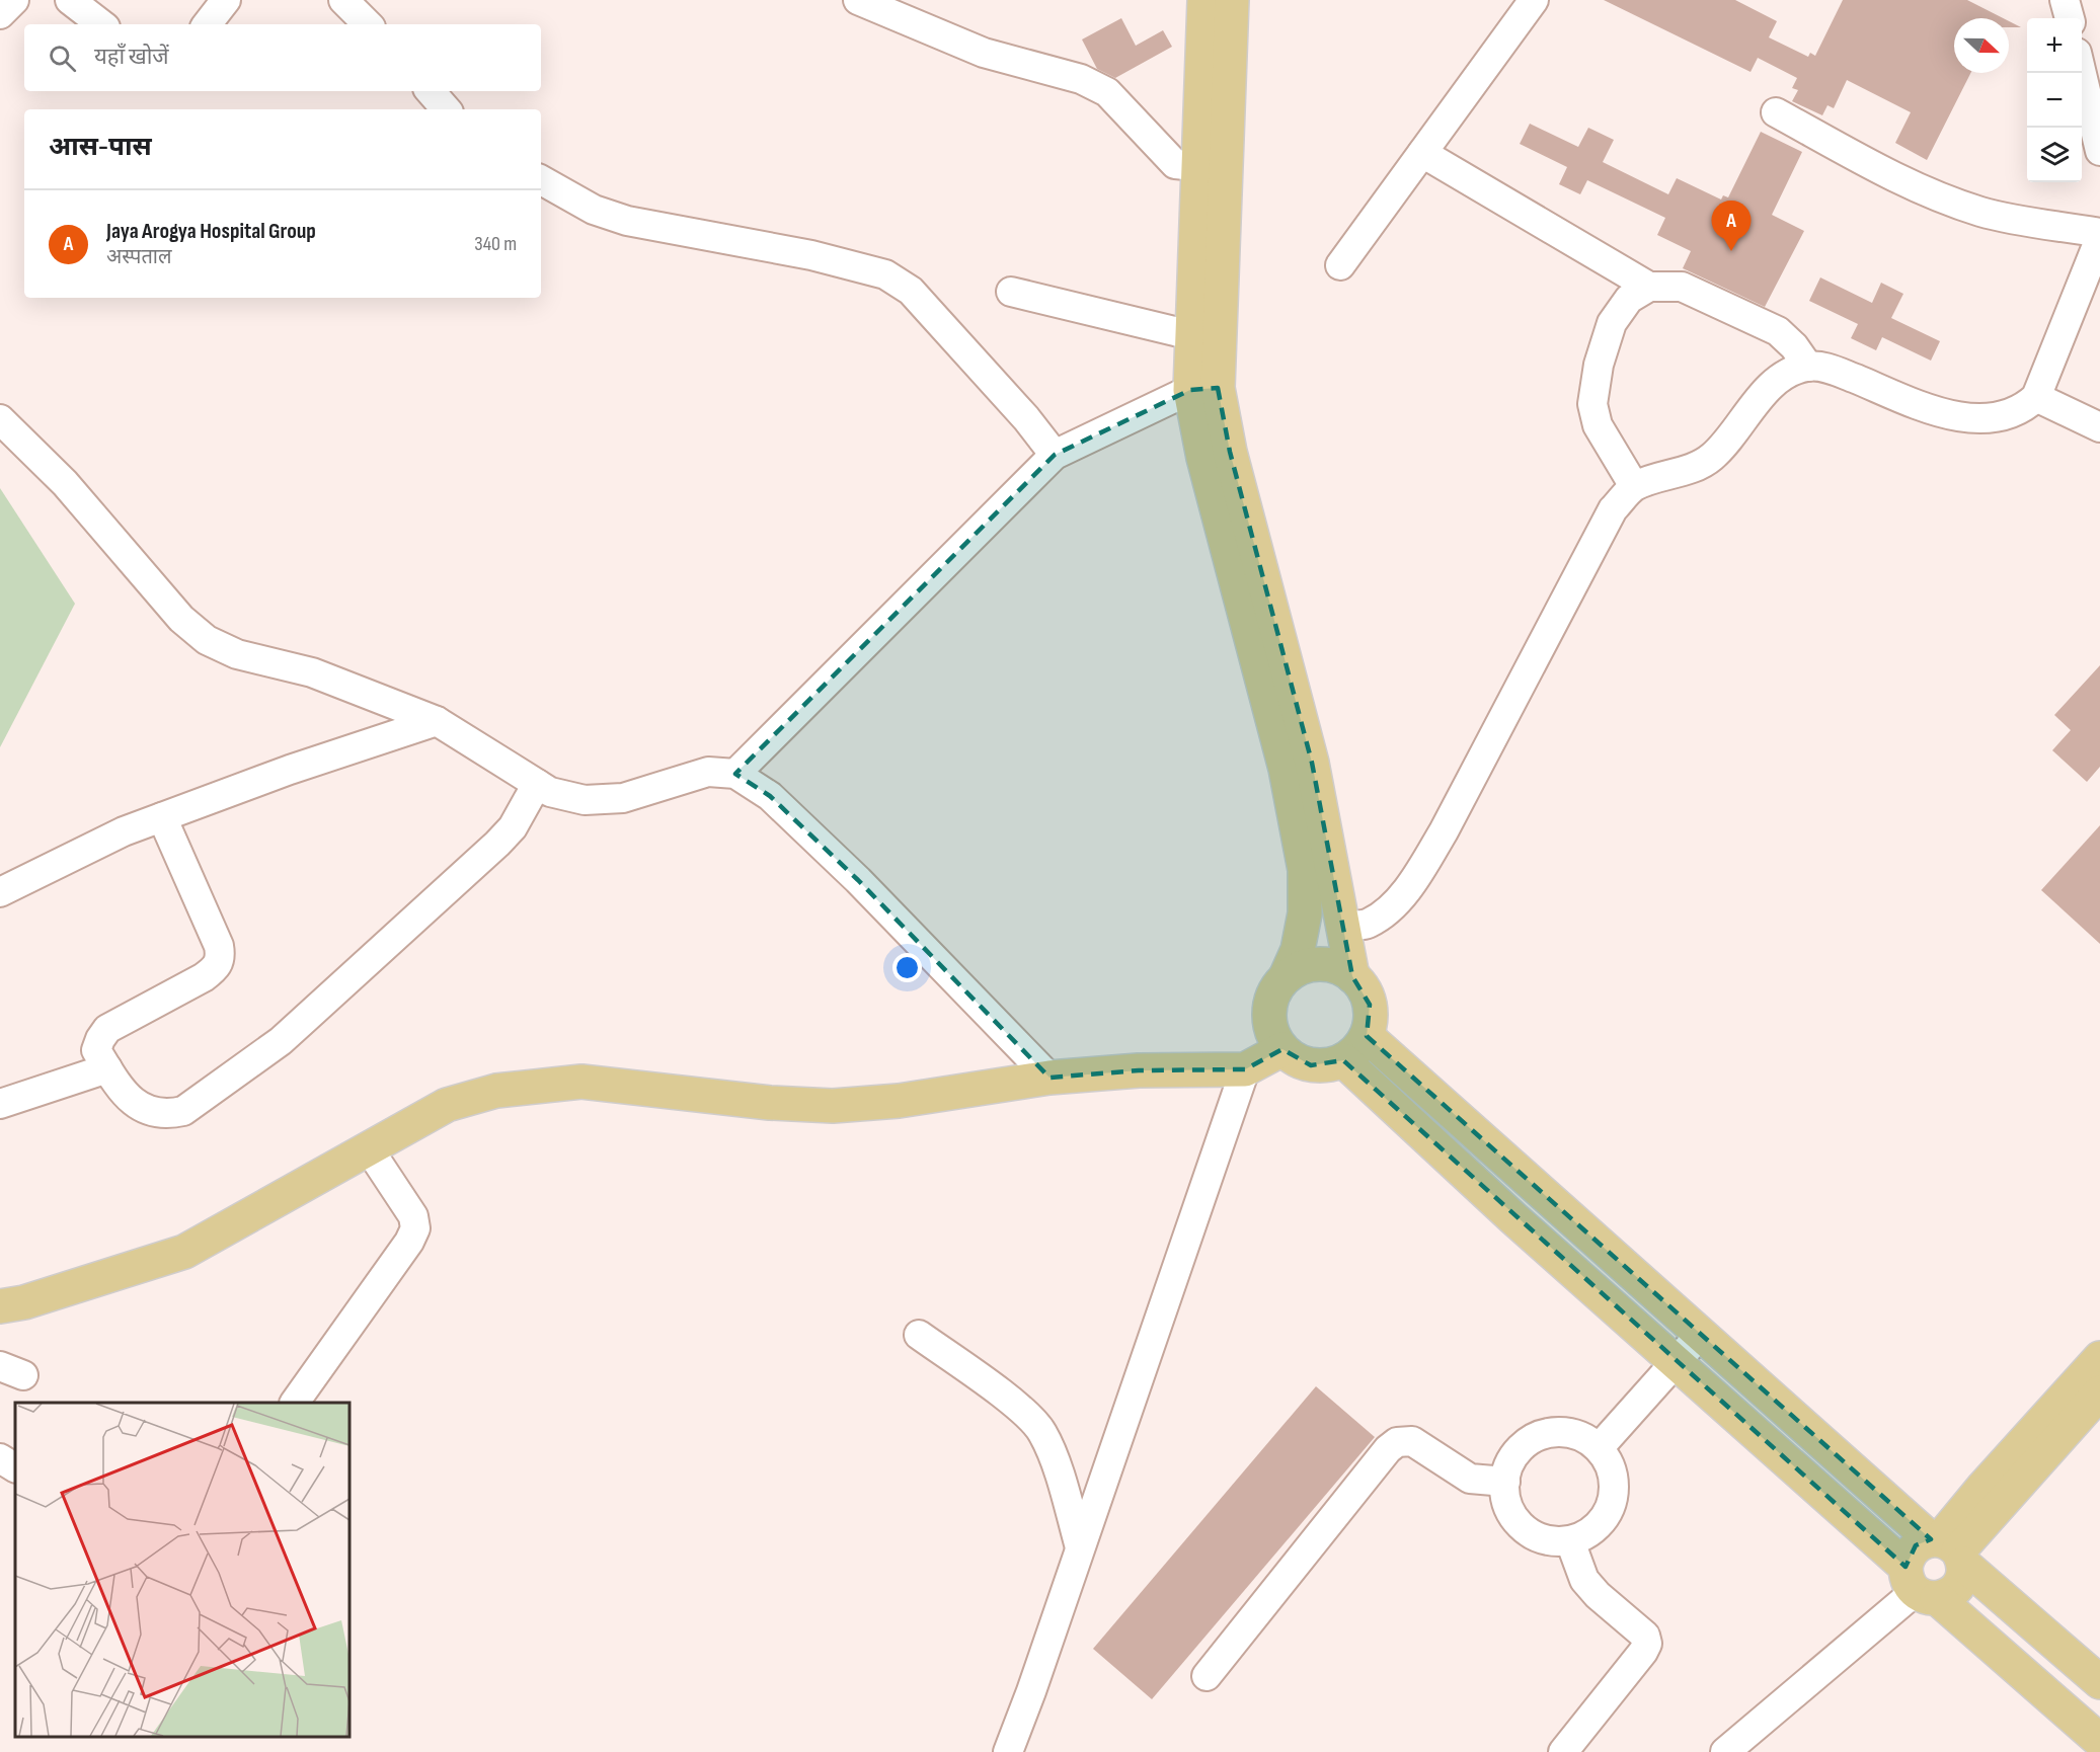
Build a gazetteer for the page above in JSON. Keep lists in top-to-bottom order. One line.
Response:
{"north":"right","page":{"map_buttons":["+","−"],"search":"यहाँ खोजें","heading":"आस-पास","list":[{"mark":"A","name":"Jaya Arogya Hospital Group","note":"अस्पताल","value":"340 m"}],"pins":"A"}}
